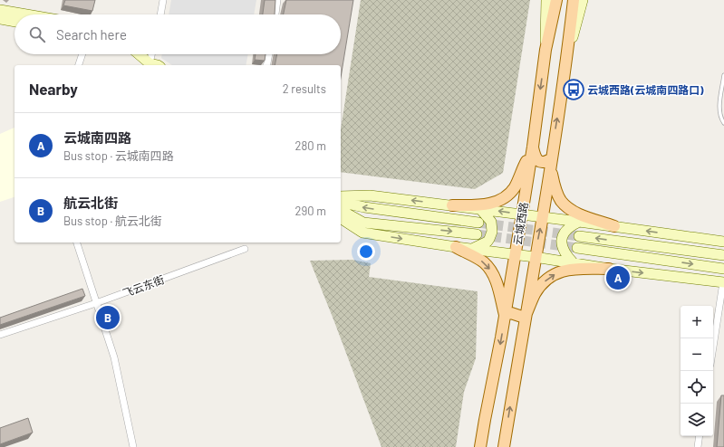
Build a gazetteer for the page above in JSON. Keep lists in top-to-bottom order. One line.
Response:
{"streets":{"main road":["云城西路"],"street":["飞云东街"]},"places":{"bus stop":["云城西路(云城南四路口)"]},"page":{"search":"Search here","heading":["Nearby","2 results"],"list":[{"mark":"A","name":"云城南四路","note":"Bus stop · 云城南四路","value":"280 m"},{"mark":"B","name":"航云北街","note":"Bus stop · 航云北街","value":"290 m"}],"pins":["A","B"],"map_buttons":["+","−"]}}
